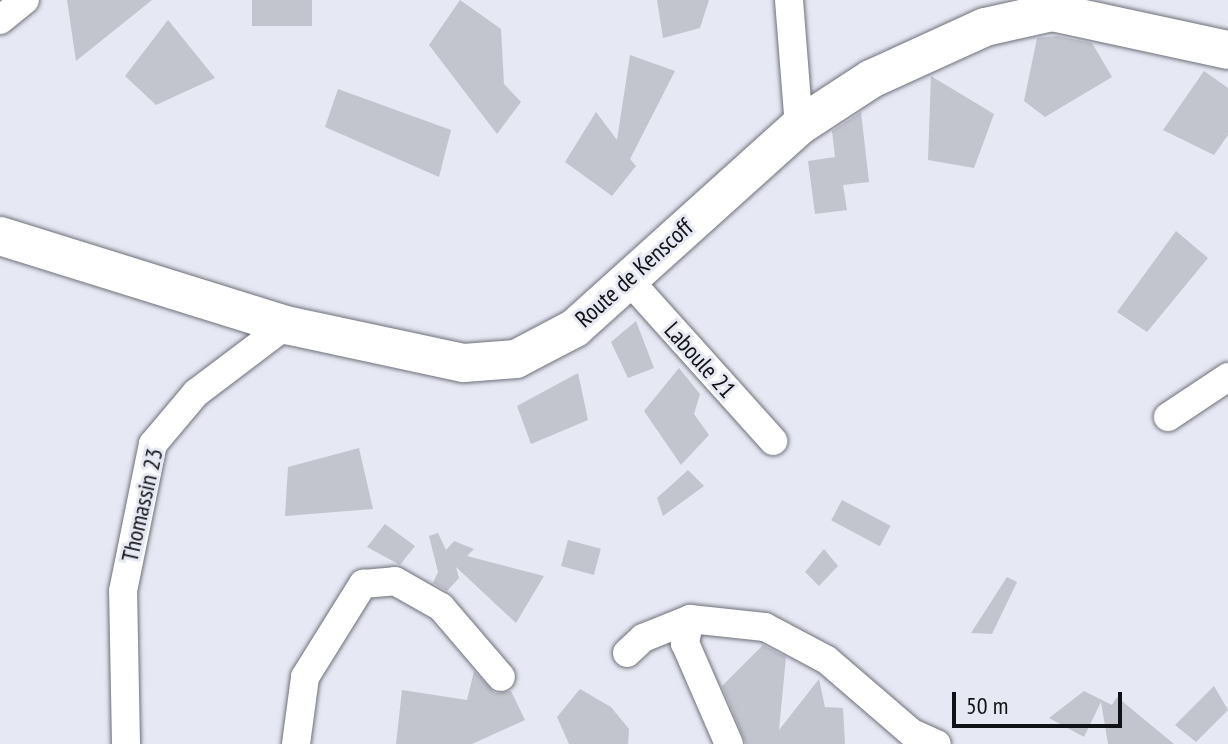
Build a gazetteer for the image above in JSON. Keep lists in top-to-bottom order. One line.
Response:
{"streets":{"main road":["Route de Kenscoff"],"street":["Laboule 21","Thomassin 23"]},"crossings":[["Route de Kenscoff","Laboule 21"],["Route de Kenscoff","Thomassin 23"]],"scale_bar":"50 m"}
